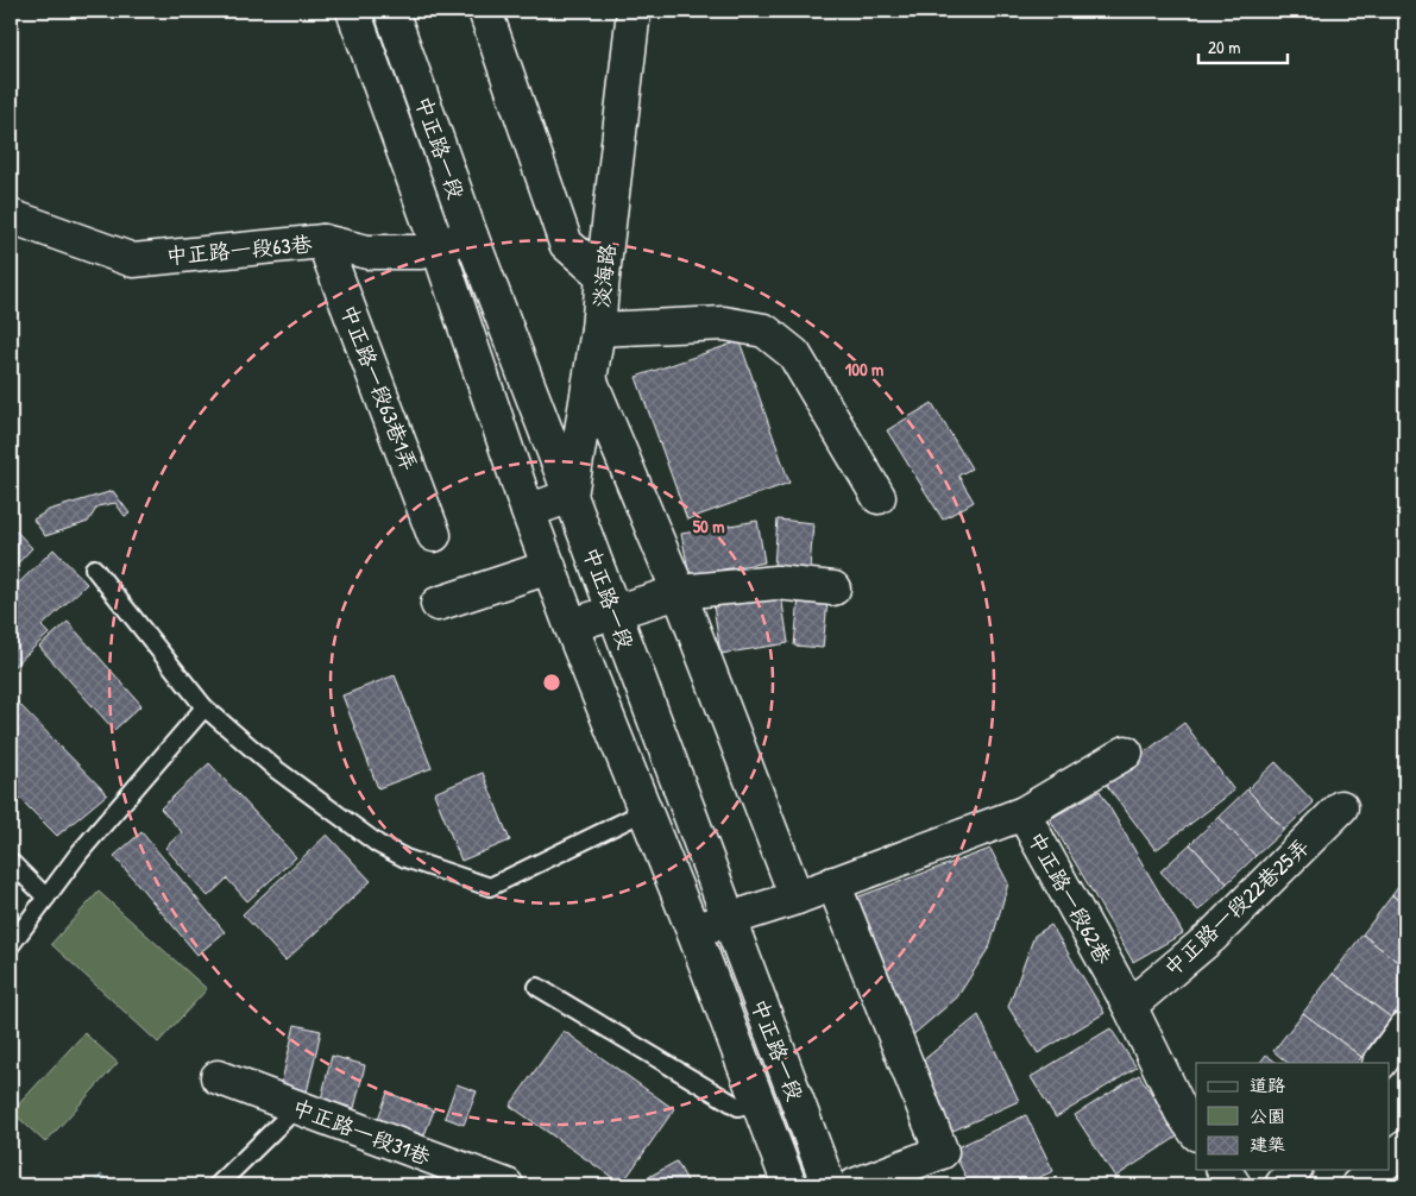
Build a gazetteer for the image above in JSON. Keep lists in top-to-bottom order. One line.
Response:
{"streets":{"street":["中正路一段","中正路一段63巷","淡海路","中正路一段63巷1弄","中正路一段62巷","中正路一段22巷25弄","中正路一段31巷"]},"crossings":[["中正路一段","中正路一段63巷"],["中正路一段","淡海路"],["中正路一段","中正路一段62巷"],["中正路一段63巷","中正路一段63巷1弄"],["中正路一段62巷","中正路一段22巷25弄"]],"legend":["道路","公園","建築"],"scale_bar":"20 m","rings":["100 m","50 m"]}
